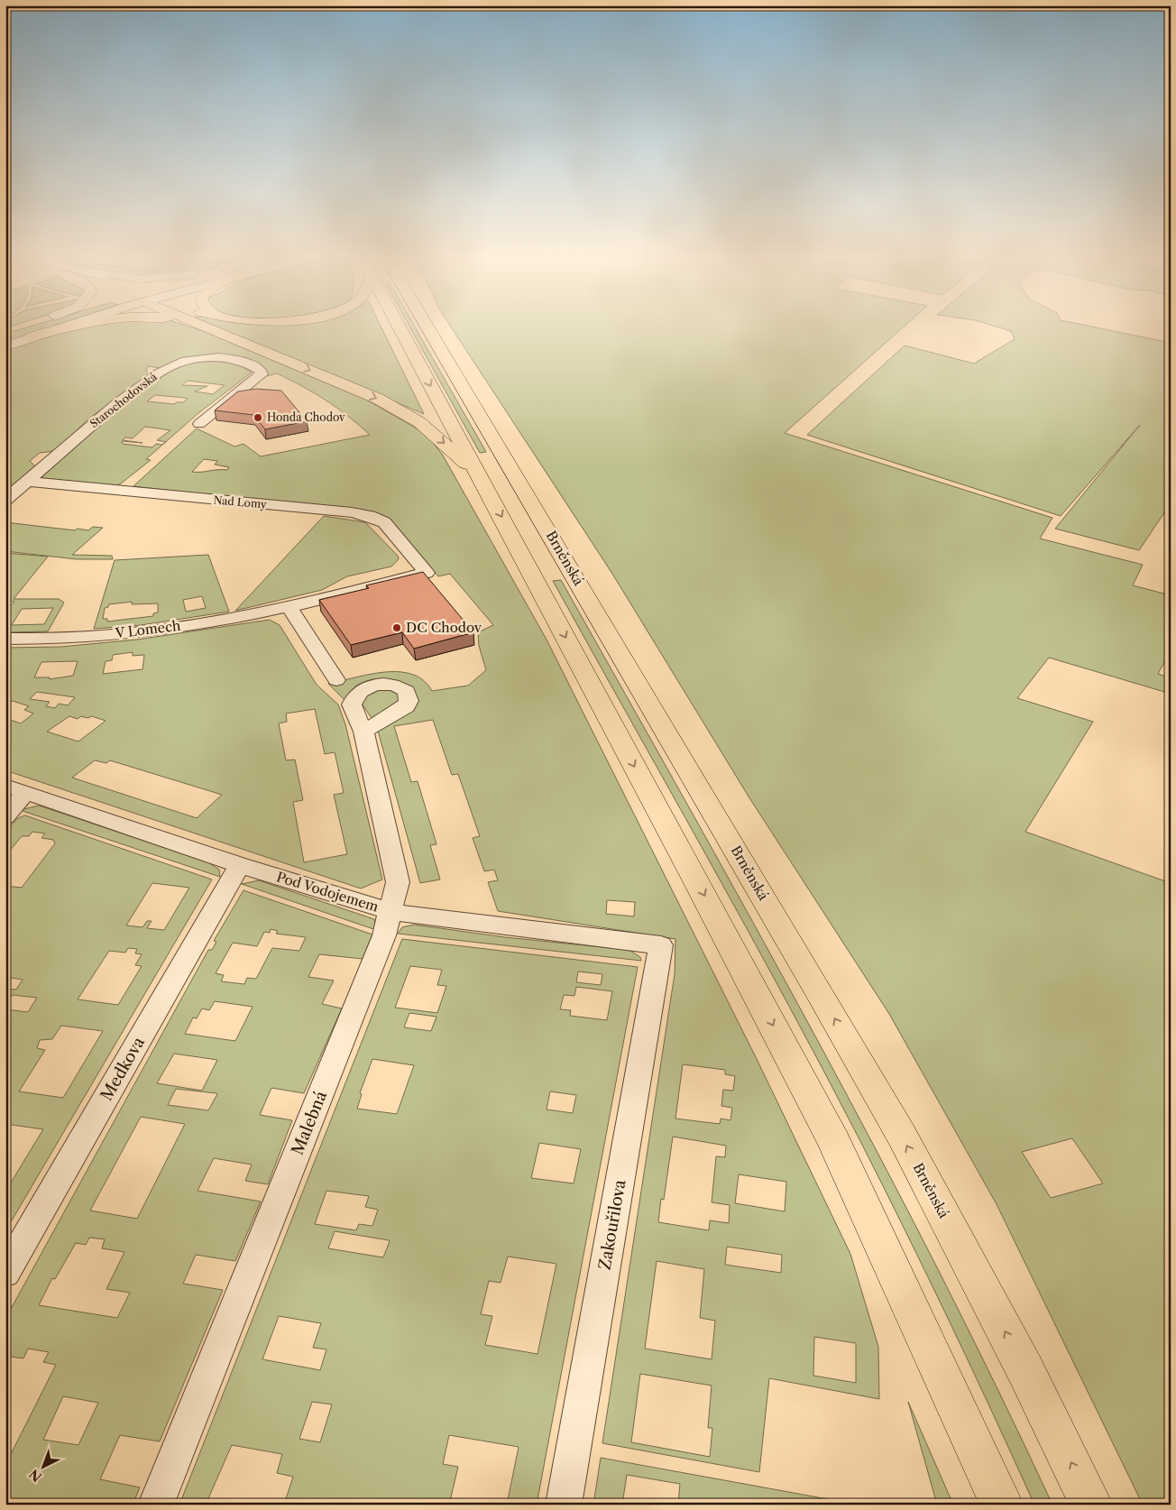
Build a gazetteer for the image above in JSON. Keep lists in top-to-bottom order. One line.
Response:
{"streets":{"highway":["Brněnská"],"street":["Starochodovská","Nad Lomy","V Lomech","Pod Vodojemem","Medkova","Malebná","Zakouřilova"]},"crossings":[["Starochodovská","Nad Lomy"],["Nad Lomy","V Lomech"],["Pod Vodojemem","Medkova"],["Pod Vodojemem","Malebná"],["Pod Vodojemem","Zakouřilova"]],"places":["Honda Chodov","DC Chodov"],"north":"bottom left"}
